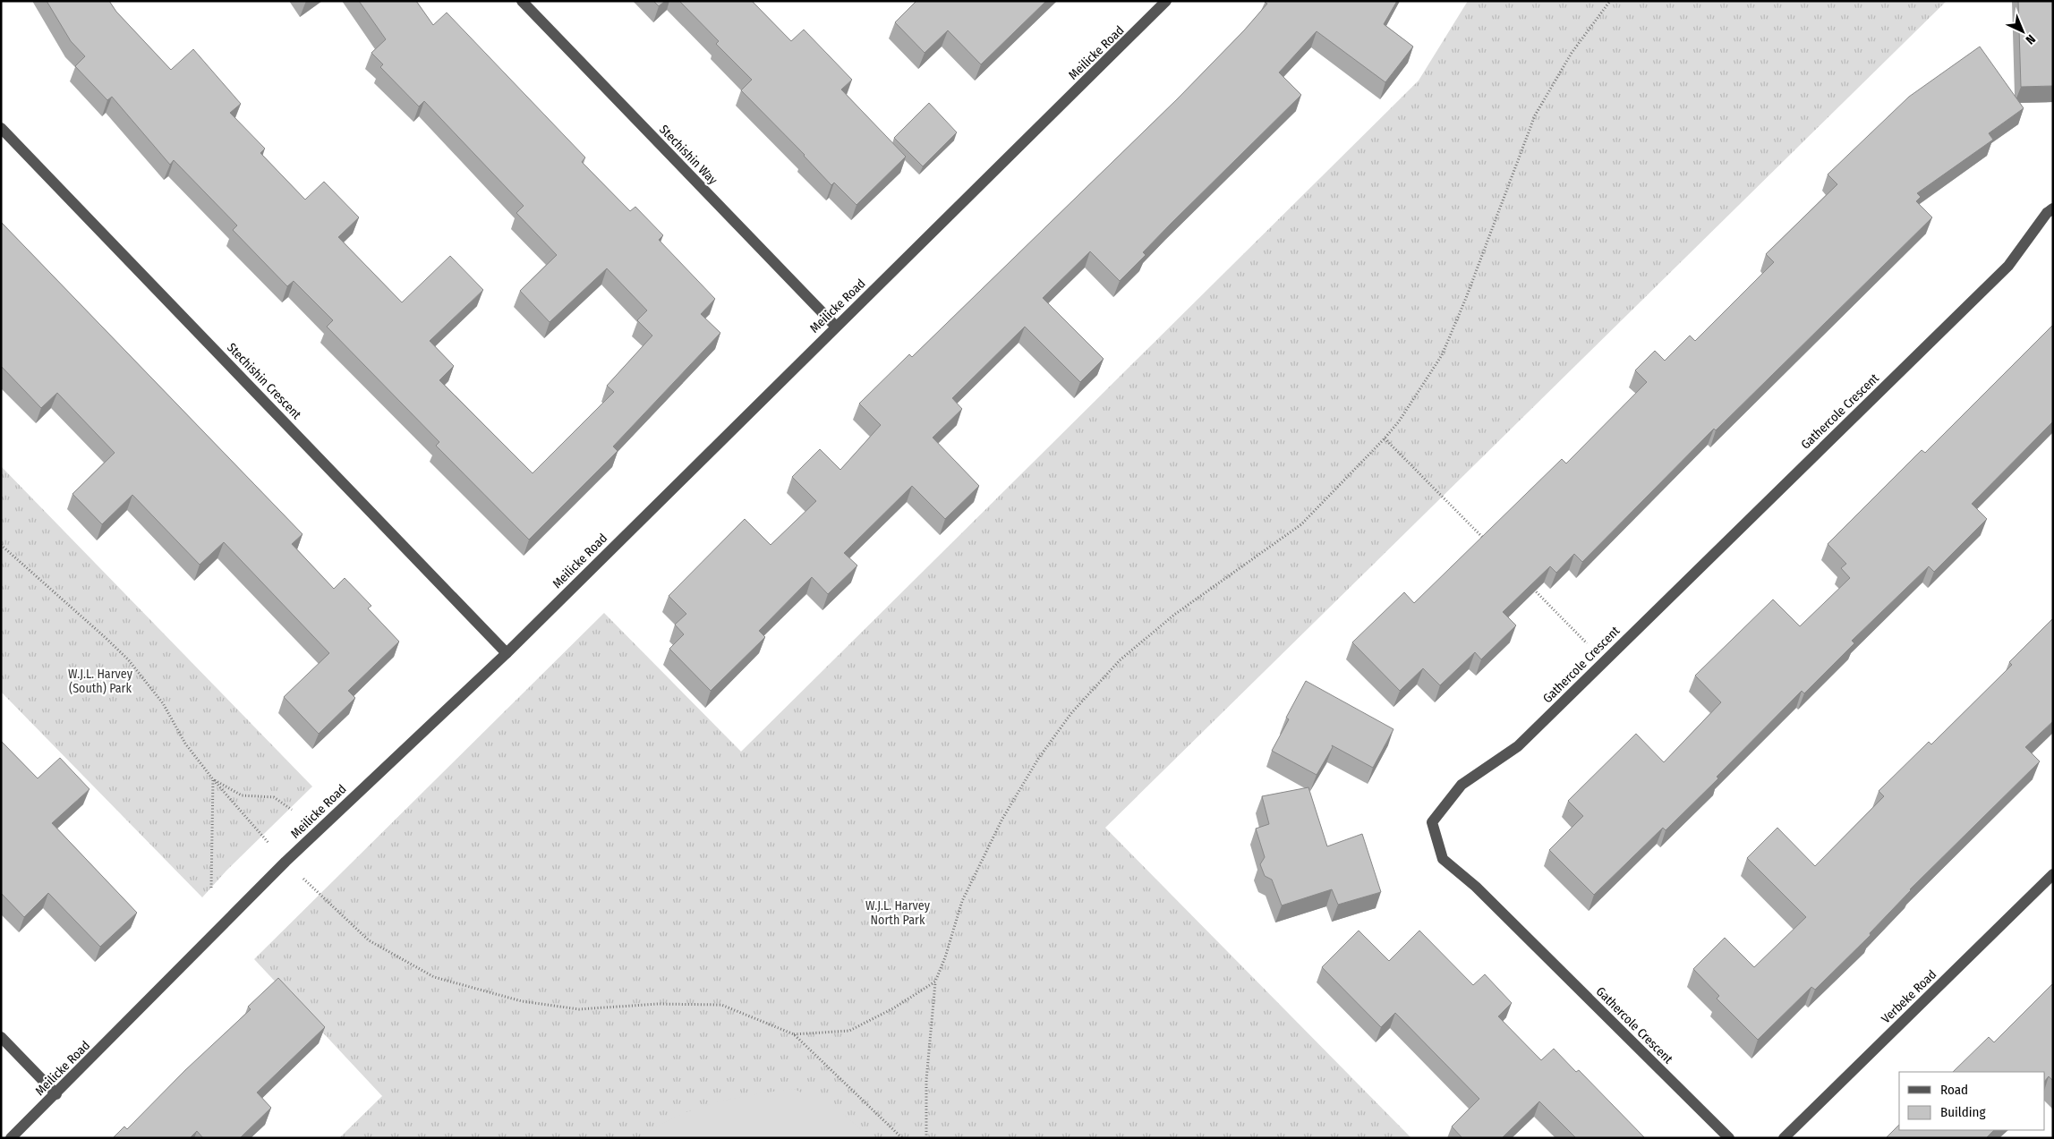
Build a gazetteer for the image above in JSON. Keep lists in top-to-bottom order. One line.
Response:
{"streets":{"street":["Meilicke Road","Stechishin Way","Stechishin Crescent","Gathercole Crescent","Verbeke Road"]},"crossings":[["Meilicke Road","Stechishin Way"],["Meilicke Road","Stechishin Crescent"]],"parks":["W.J.L. Harvey (South) Park","W.J.L. Harvey North Park"],"legend":["Road","Building"],"north":"bottom right"}
